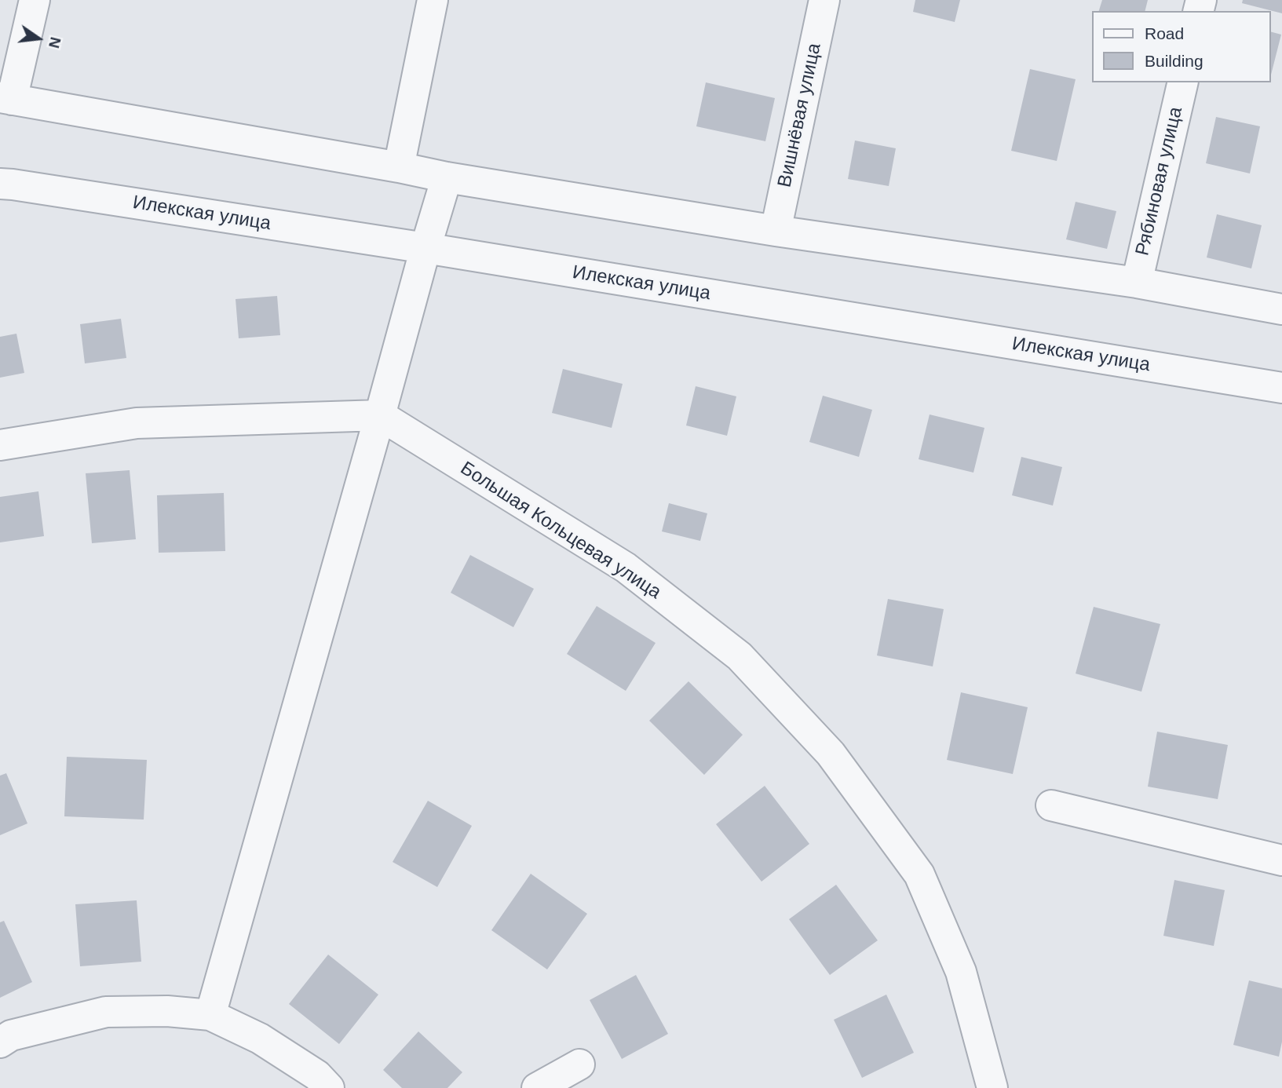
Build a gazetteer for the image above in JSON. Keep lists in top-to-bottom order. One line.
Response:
{"streets":{"street":["Вишнёвая улица","Рябиновая улица","Илекская улица","Большая Кольцевая улица"]},"legend":["Road","Building"],"north":"right"}
